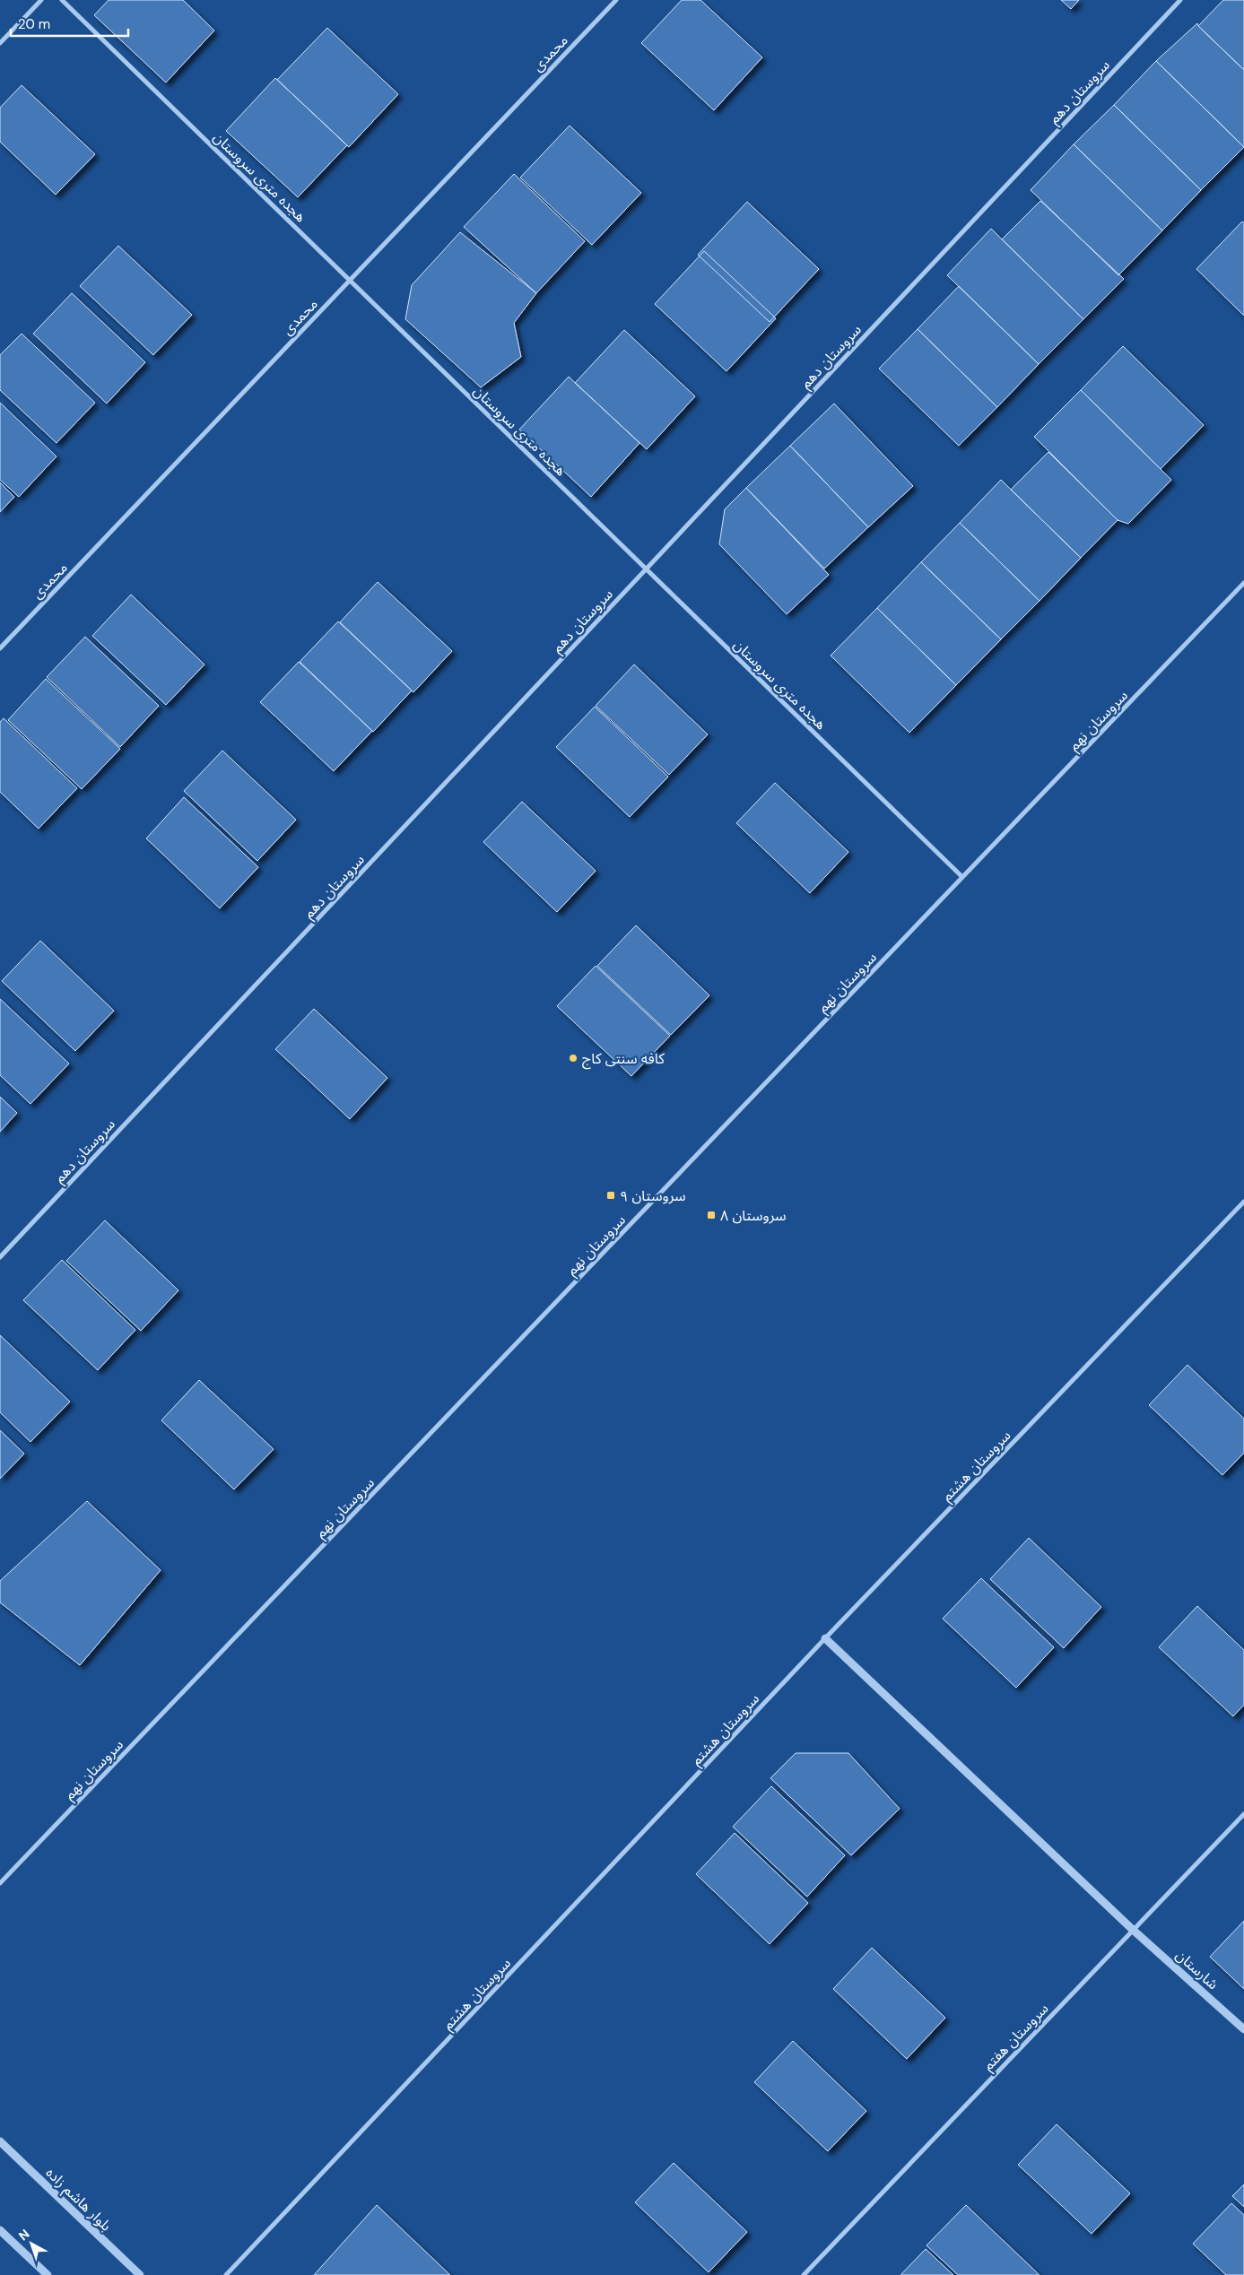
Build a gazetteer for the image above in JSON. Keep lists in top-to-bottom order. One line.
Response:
{"streets":{"street":["محمدی","سروستان دهم","هجده متری سروستان","سروستان نهم","سروستان هشتم","شارستان","سروستان هفتم","بلوار هاشم زاده"]},"crossings":[["محمدی","هجده متری سروستان"],["سروستان دهم","هجده متری سروستان"],["هجده متری سروستان","سروستان نهم"],["سروستان هشتم","شارستان"],["شارستان","سروستان هفتم"]],"places":{"other":["کافه سنتی کاج"],"transit":["سروستان ٩","سروستان ٨"]},"scale_bar":"20 m","north":"top left"}
